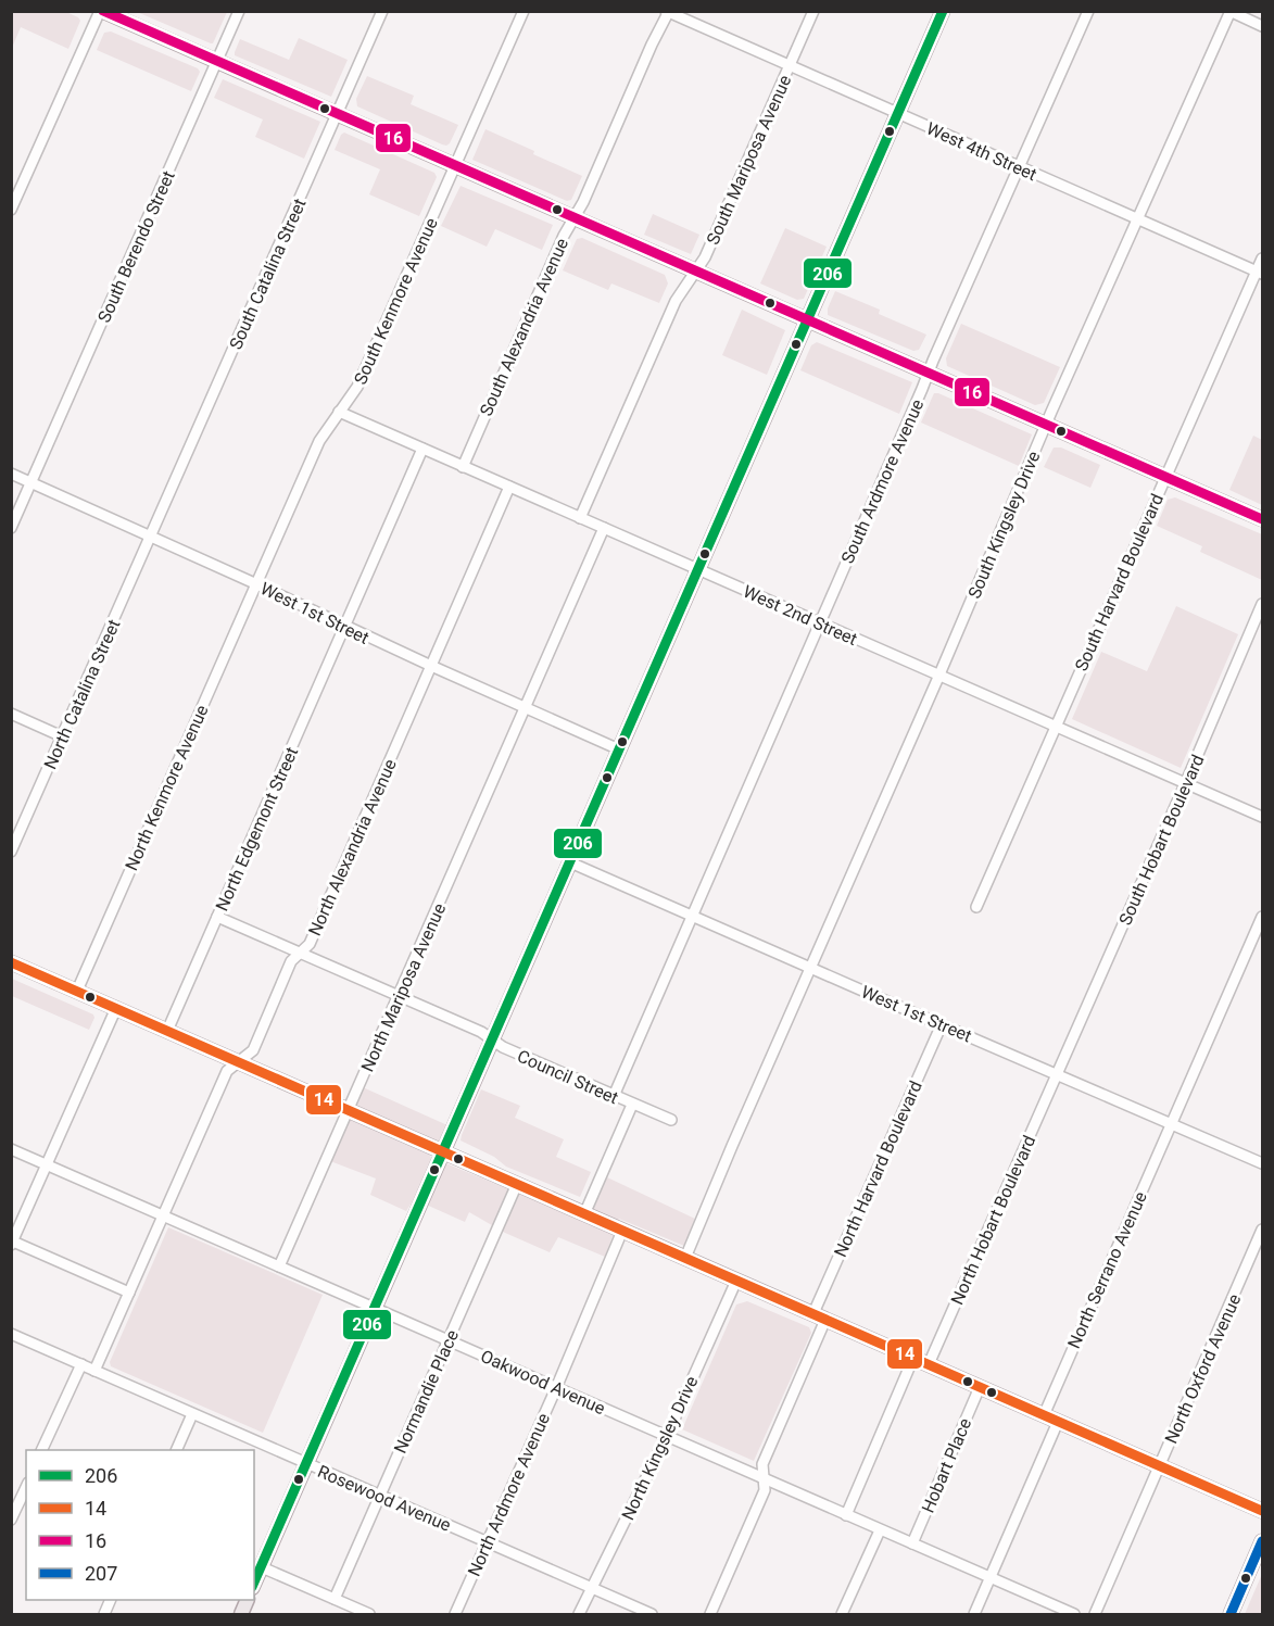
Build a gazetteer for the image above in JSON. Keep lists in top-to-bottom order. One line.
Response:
{"streets":{"street":["West 4th Street","South Mariposa Avenue","South Berendo Street","South Catalina Street","South Kenmore Avenue","South Alexandria Avenue","South Ardmore Avenue","South Kingsley Drive","South Harvard Boulevard","West 1st Street","West 2nd Street","North Catalina Street","North Kenmore Avenue","North Edgemont Street","South Hobart Boulevard","North Alexandria Avenue","North Mariposa Avenue","Council Street","North Harvard Boulevard","North Hobart Boulevard","North Serrano Avenue","North Oxford Avenue","Oakwood Avenue","Normandie Place","North Kingsley Drive","Hobart Place","North Ardmore Avenue","Rosewood Avenue"]},"crossings":[["West 4th Street","South Mariposa Avenue"],["West 4th Street","South Alexandria Avenue"],["West 4th Street","South Ardmore Avenue"],["West 4th Street","South Kingsley Drive"],["West 4th Street","South Harvard Boulevard"],["South Mariposa Avenue","West 2nd Street"],["South Berendo Street","West 1st Street"],["South Catalina Street","West 1st Street"],["South Catalina Street","North Catalina Street"],["South Kenmore Avenue","West 1st Street"],["South Kenmore Avenue","West 2nd Street"],["South Kenmore Avenue","North Kenmore Avenue"],["South Alexandria Avenue","West 2nd Street"],["South Ardmore Avenue","West 1st Street"],["South Ardmore Avenue","West 2nd Street"],["South Kingsley Drive","West 1st Street"],["South Kingsley Drive","West 2nd Street"],["South Harvard Boulevard","West 2nd Street"],["West 1st Street","North Catalina Street"],["West 1st Street","North Kenmore Avenue"],["West 1st Street","North Edgemont Street"],["West 1st Street","South Hobart Boulevard"],["West 1st Street","North Alexandria Avenue"],["West 1st Street","North Mariposa Avenue"],["West 1st Street","North Harvard Boulevard"],["West 1st Street","North Hobart Boulevard"],["West 1st Street","North Serrano Avenue"],["West 2nd Street","North Edgemont Street"],["West 2nd Street","South Hobart Boulevard"],["West 2nd Street","North Alexandria Avenue"],["North Edgemont Street","Council Street"],["South Hobart Boulevard","North Hobart Boulevard"],["North Alexandria Avenue","Council Street"],["North Alexandria Avenue","Oakwood Avenue"],["North Alexandria Avenue","Rosewood Avenue"],["North Mariposa Avenue","Council Street"],["North Mariposa Avenue","Oakwood Avenue"],["North Harvard Boulevard","Oakwood Avenue"],["Oakwood Avenue","Normandie Place"],["Oakwood Avenue","North Kingsley Drive"],["Oakwood Avenue","Hobart Place"],["Oakwood Avenue","North Ardmore Avenue"],["Normandie Place","Rosewood Avenue"],["North Kingsley Drive","Rosewood Avenue"],["North Ardmore Avenue","Rosewood Avenue"]],"lines":["transit line 206","transit line 16","transit line 14","transit line 207"],"legend":["206","14","16","207"]}
